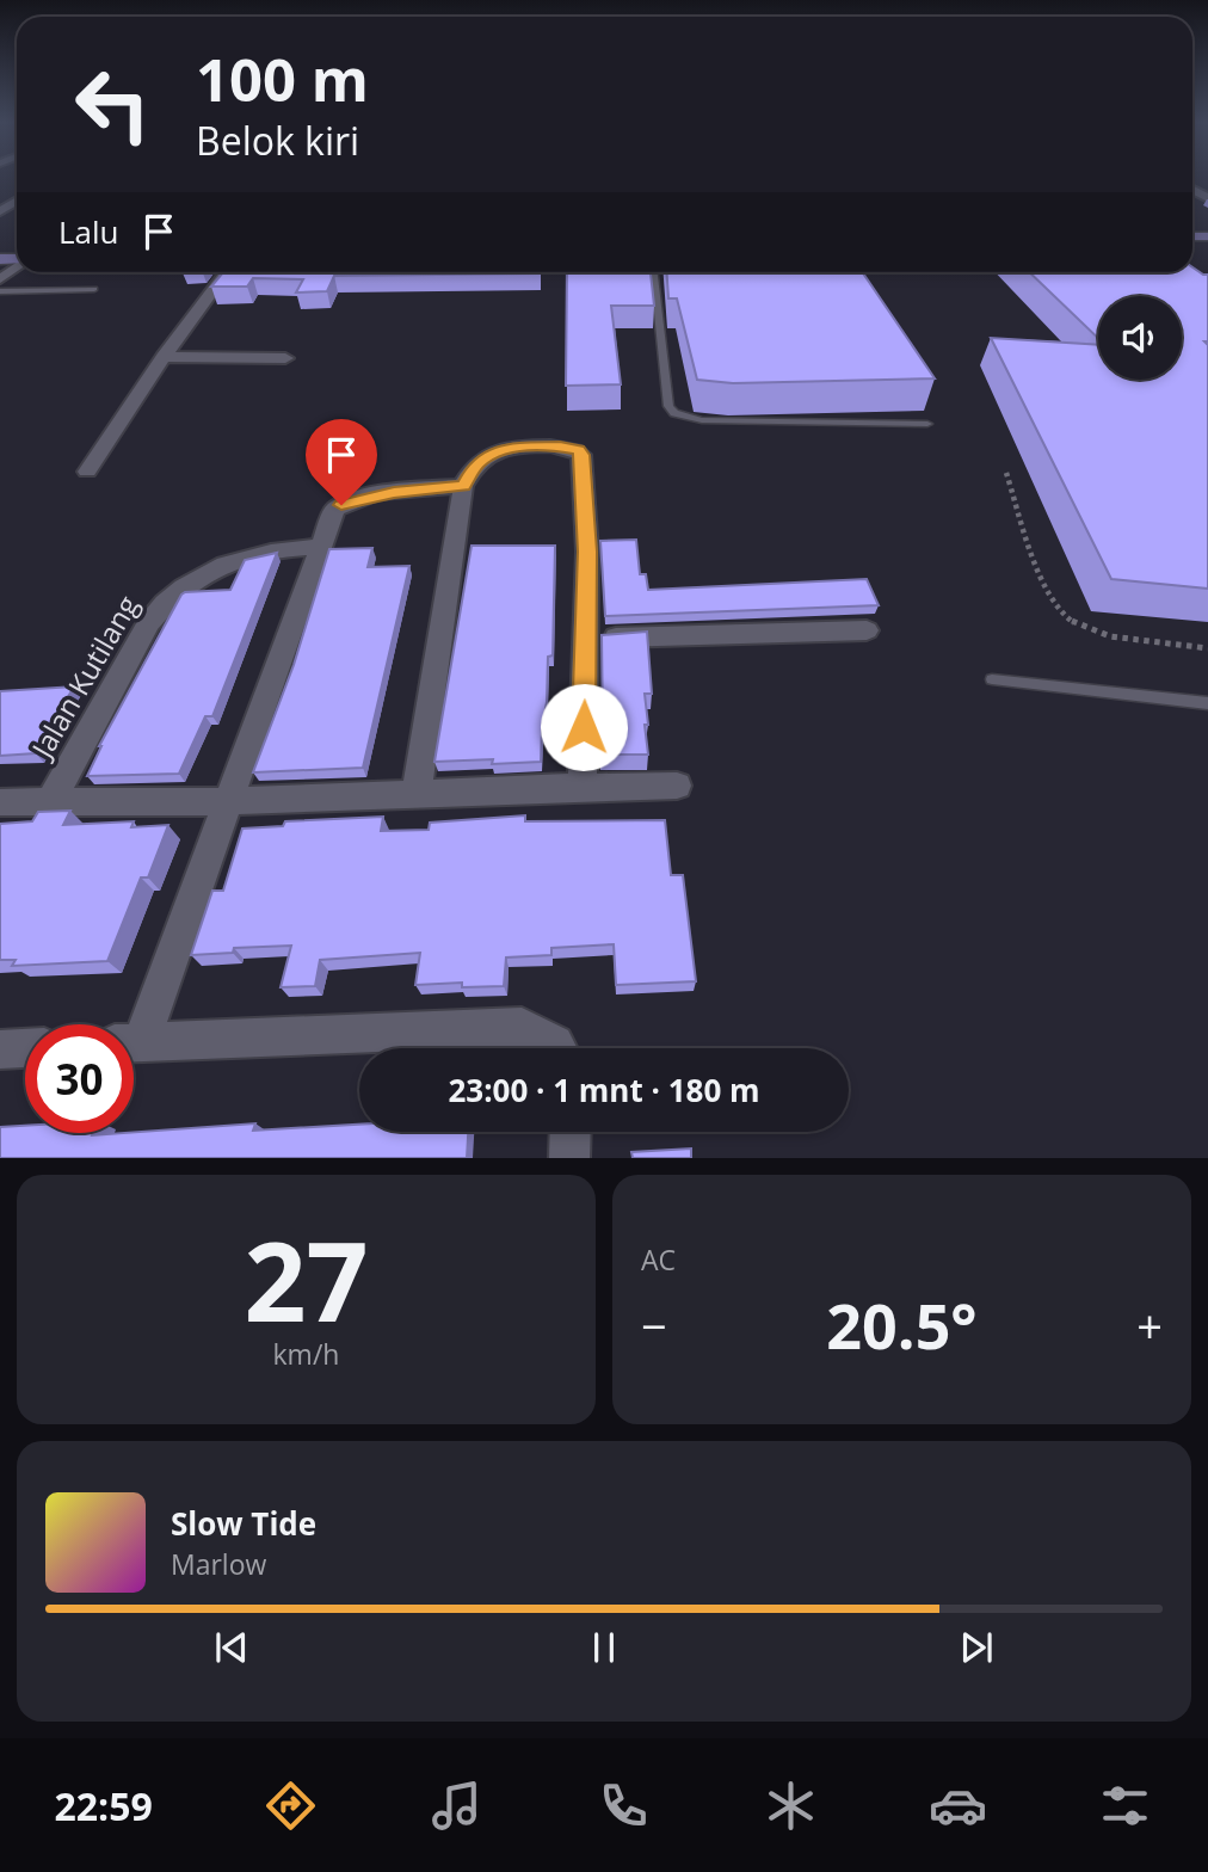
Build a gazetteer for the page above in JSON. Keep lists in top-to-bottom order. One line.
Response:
{"streets":{"street":["Jalan Kutilang"]},"page":{"turn":["100 m","Belok kiri"],"then":"Lalu","limit":"30","trip":"23:00 · 1 mnt · 180 m","tile":[["27","km/h"],"AC"],"heat":["−","20.5°","+"],"song":["Slow Tide","Marlow"],"tabs":"22:59"}}
